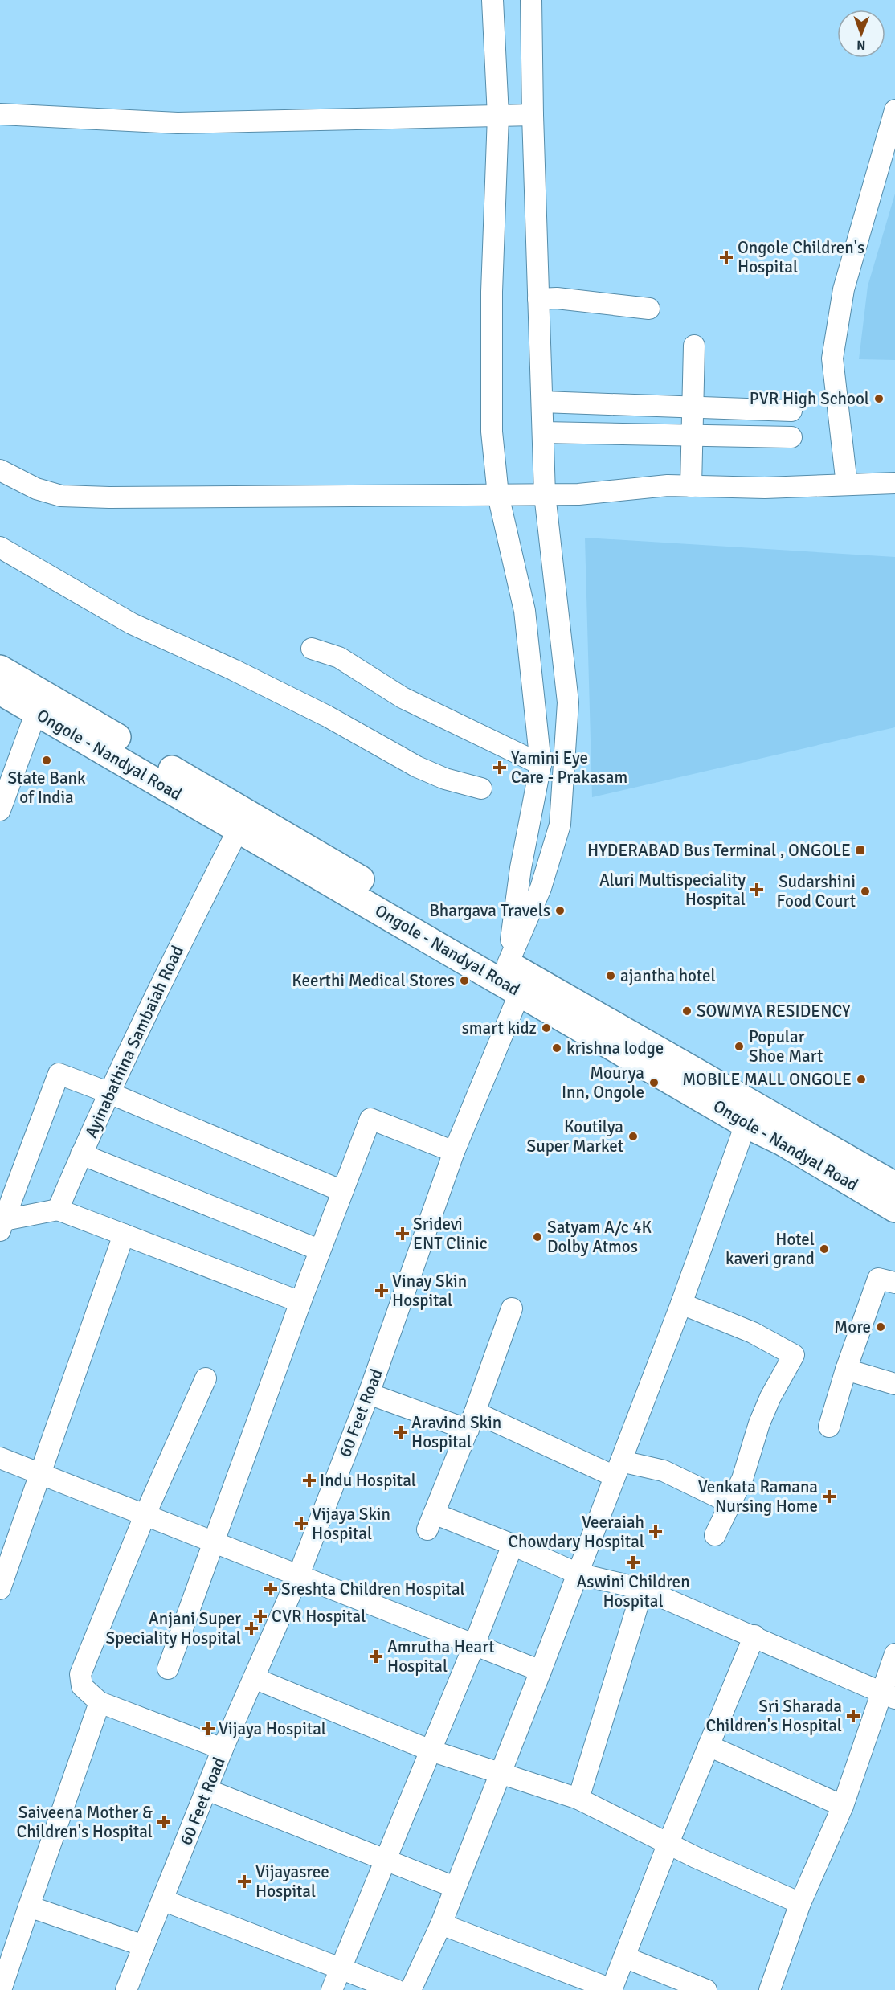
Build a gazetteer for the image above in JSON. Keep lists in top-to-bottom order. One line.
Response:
{"streets":{"main road":["Ongole - Nandyal Road"],"street":["Ayinabathina Sambaiah Road","60 Feet Road"]},"crossings":[["Ongole - Nandyal Road","Ayinabathina Sambaiah Road"],["Ongole - Nandyal Road","60 Feet Road"]],"places":{"health":["Ongole Children's Hospital","Yamini Eye Care - Prakasam","Aluri Multispeciality Hospital","Sridevi ENT Clinic","Vinay Skin Hospital","Aravind Skin Hospital","Indu Hospital","Venkata Ramana Nursing Home","Vijaya Skin Hospital","Veeraiah Chowdary Hospital","Aswini Children Hospital","Sreshta Children Hospital","CVR Hospital","Anjani Super Speciality Hospital","Amrutha Heart Hospital","Sri Sharada Children's Hospital","Vijaya Hospital","Saiveena Mother & Children's Hospital","Vijayasree Hospital"],"other":["PVR High School","State Bank of India","Sudarshini Food Court","Bhargava Travels","ajantha hotel","Keerthi Medical Stores","SOWMYA RESIDENCY","smart kidz","Popular Shoe Mart","krishna lodge","MOBILE MALL ONGOLE","Mourya Inn, Ongole","Koutilya Super Market","Satyam A/c 4K Dolby Atmos","Hotel kaveri grand","More"],"transit":["HYDERABAD Bus Terminal , ONGOLE"]},"north":"bottom"}
